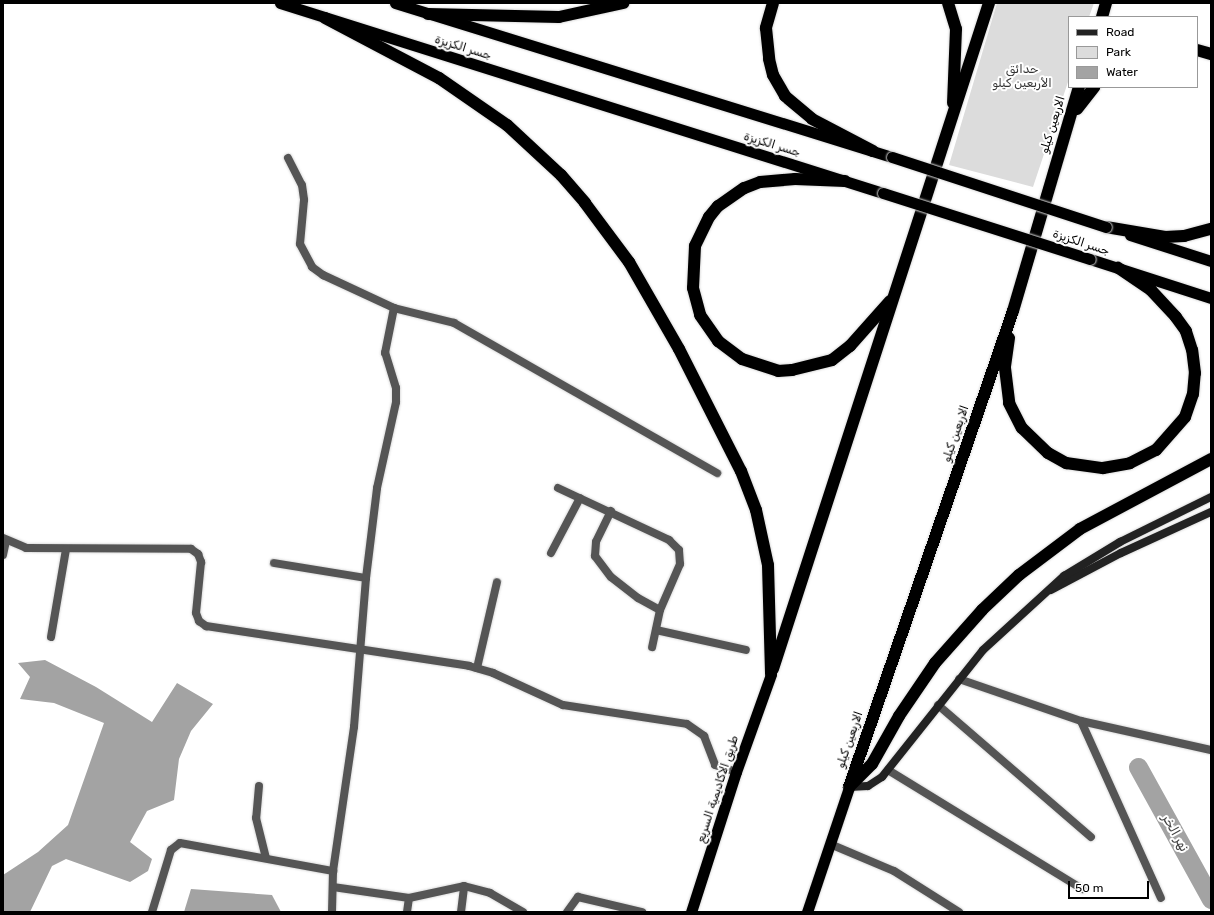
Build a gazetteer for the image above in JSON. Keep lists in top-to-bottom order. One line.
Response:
{"streets":{"highway":["جسر الكزيزة","الاربعين كيلو","طريق الاكاديمية السريع"]},"water":["نهر الخر"],"parks":["حدائق الأربعين كيلو"],"legend":["Road","Park","Water"],"scale_bar":"50 m"}
